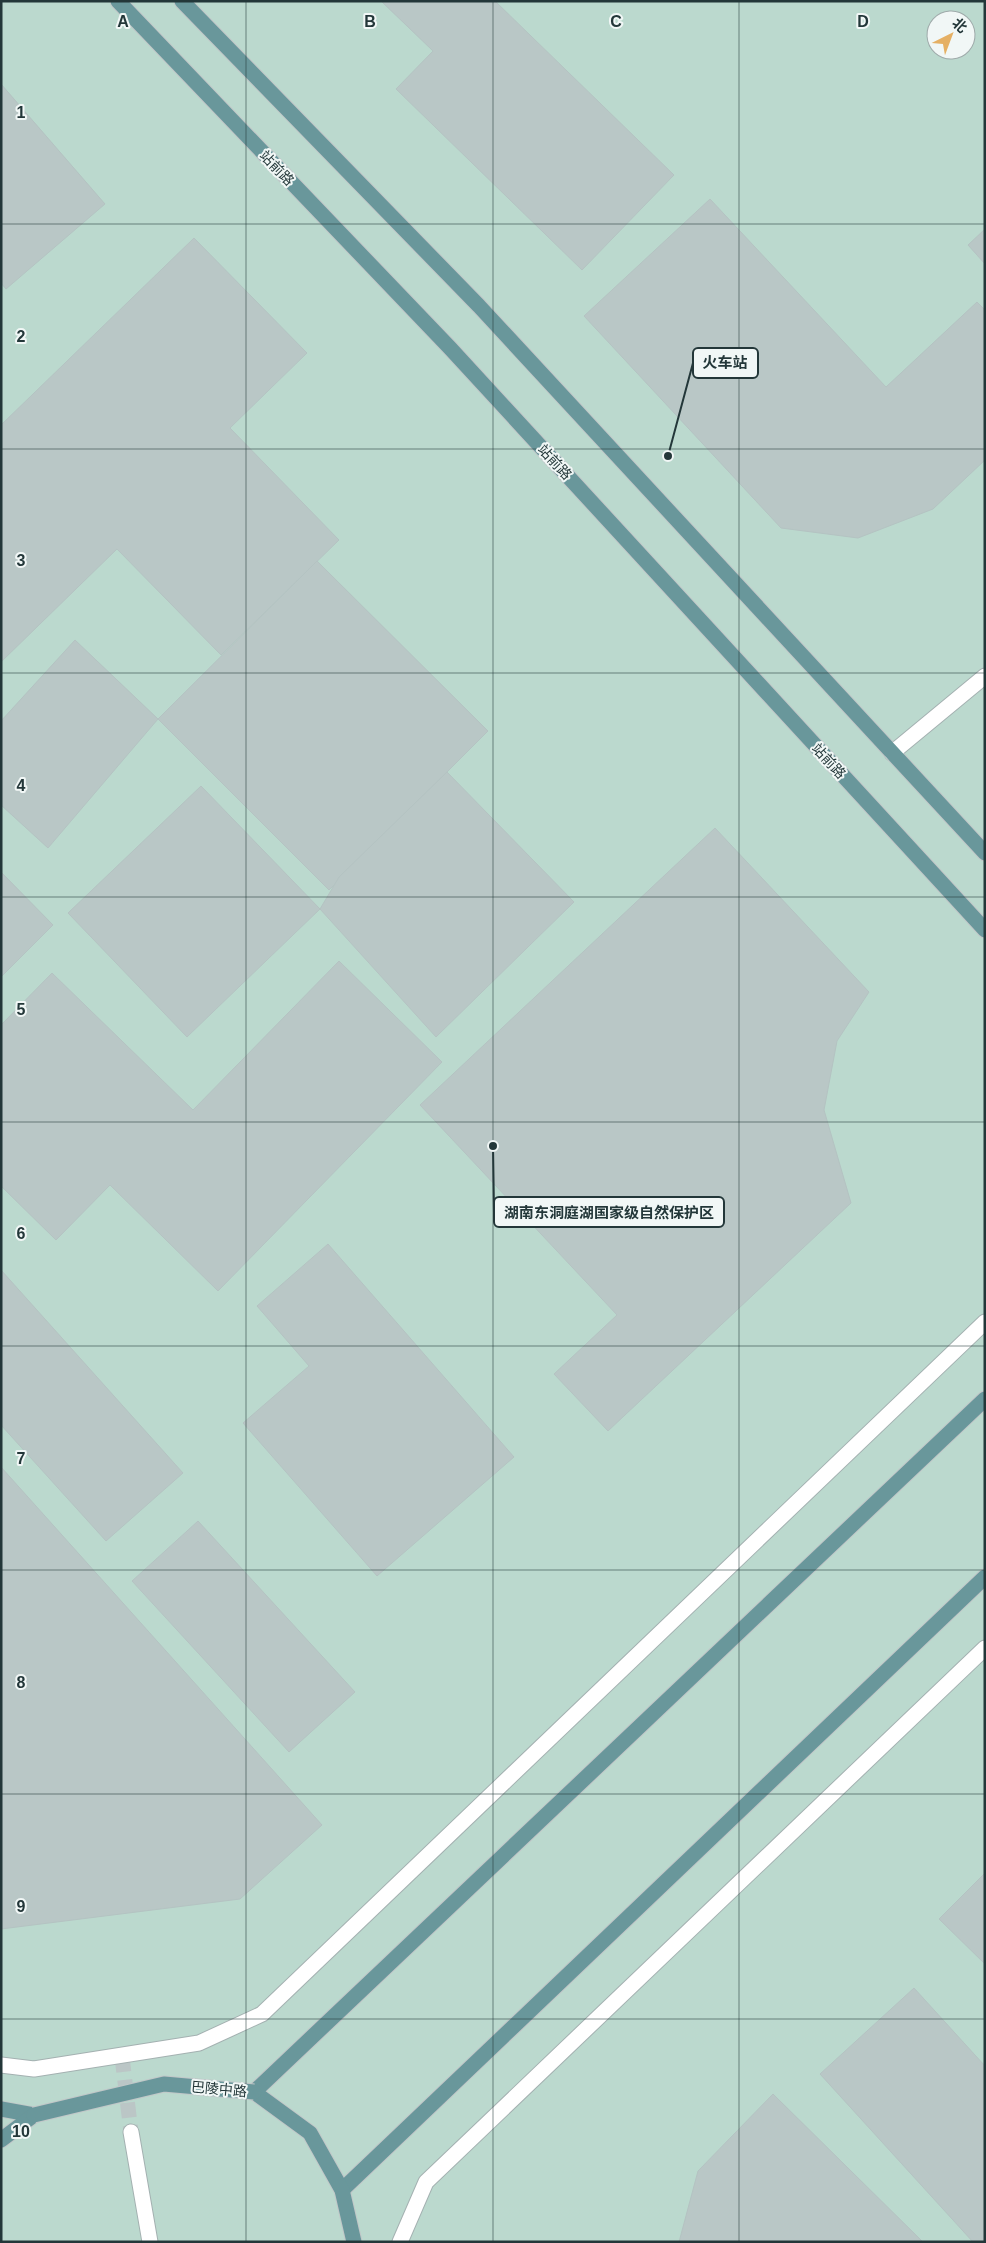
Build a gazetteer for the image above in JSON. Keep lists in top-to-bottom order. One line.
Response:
{"streets":{"main road":["站前路","巴陵中路"]},"places":["火车站","湖南东洞庭湖国家级自然保护区"],"north":"top right","grid":{"columns":["A","B","C","D"],"rows":["1","2","3","4","5","6","7","8","9","10"]}}
